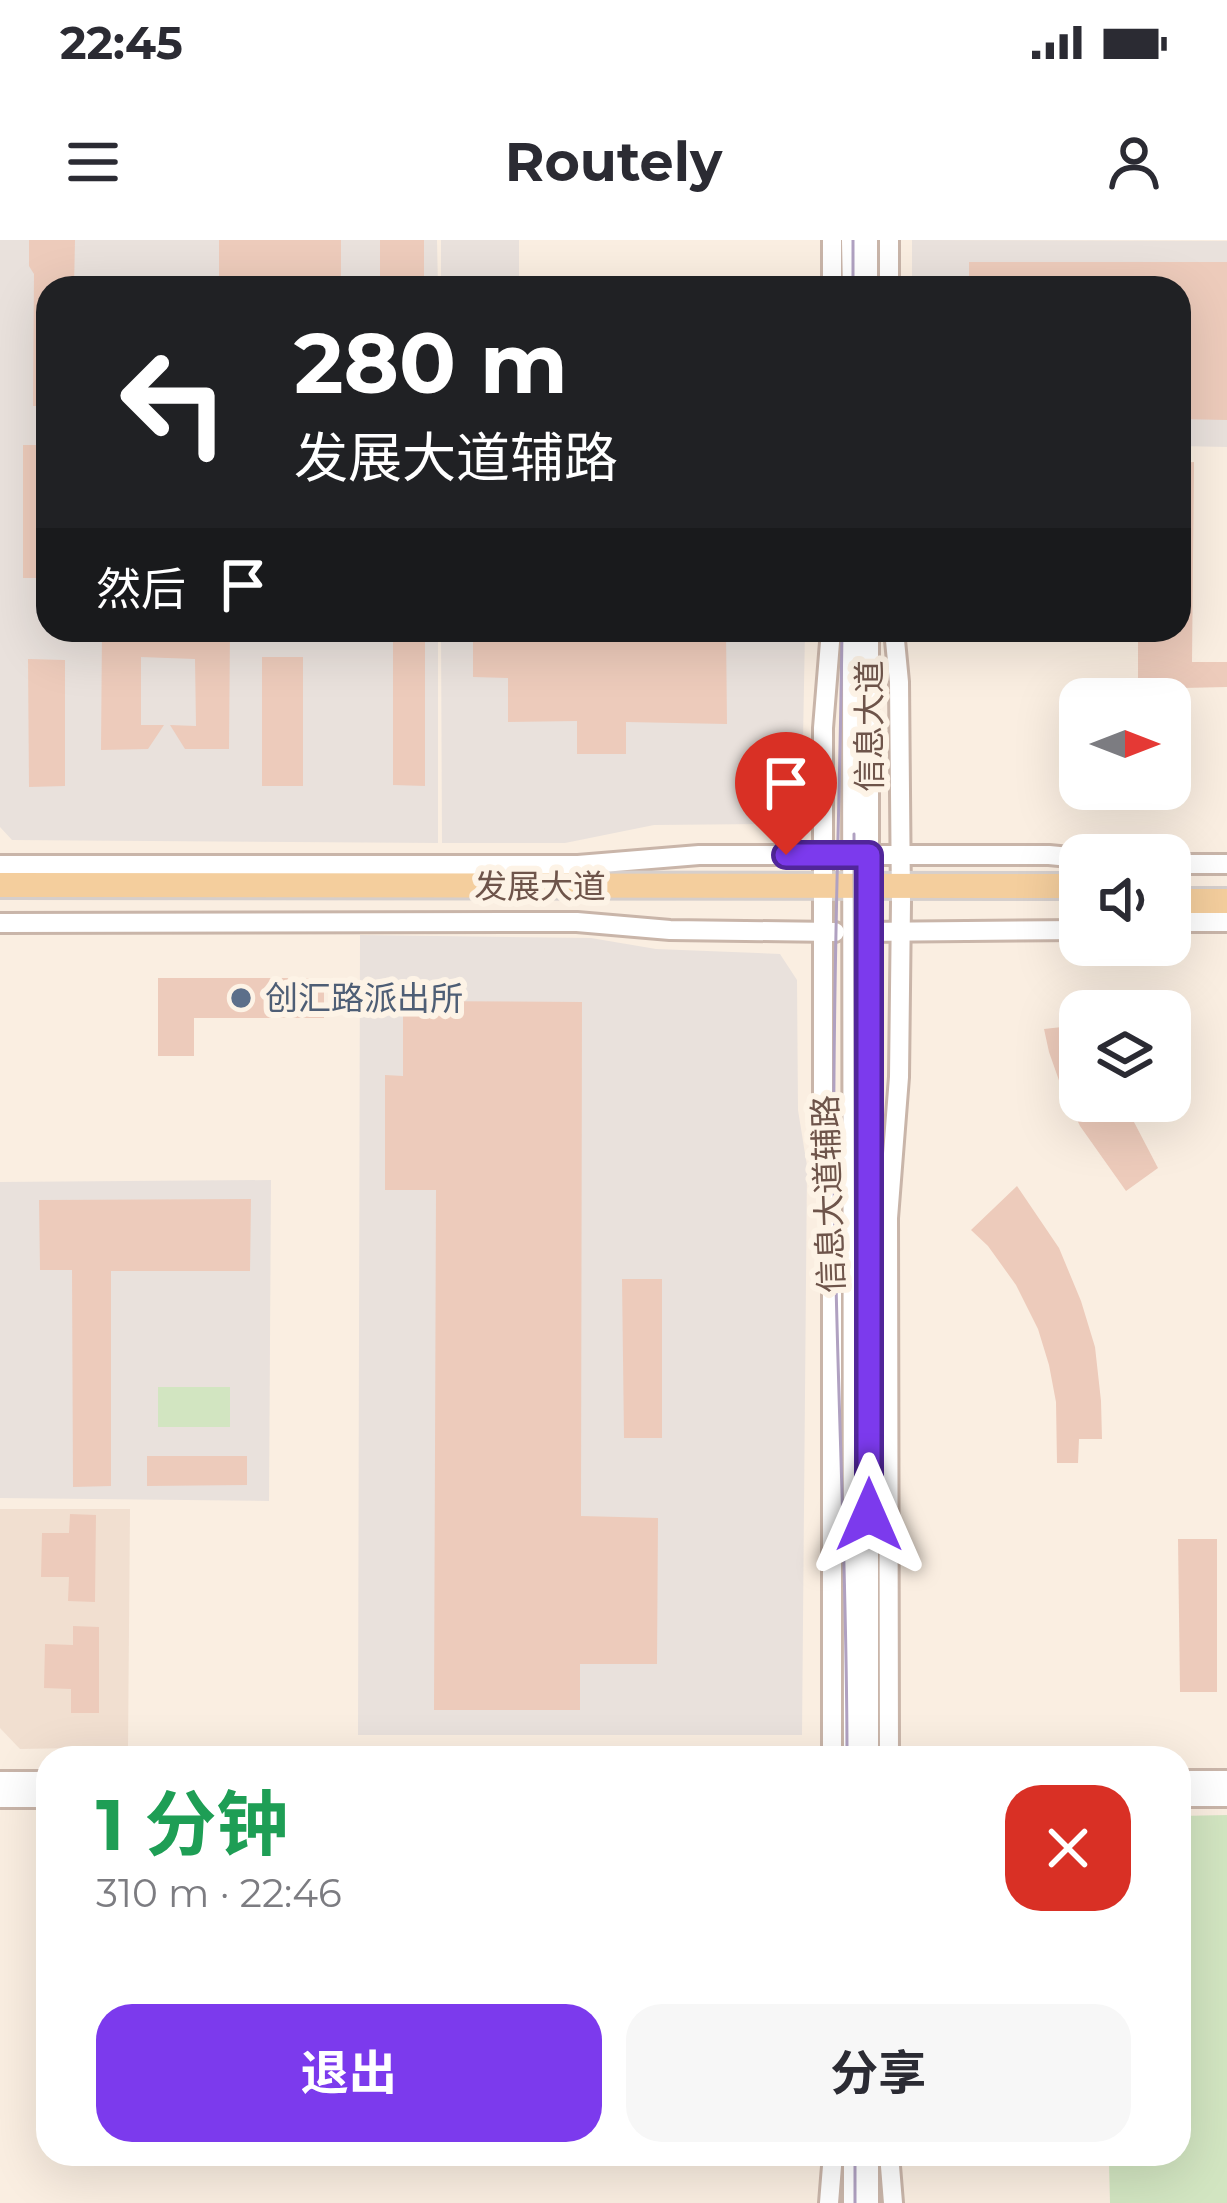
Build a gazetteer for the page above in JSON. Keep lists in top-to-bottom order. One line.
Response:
{"streets":{"main road":["发展大道"],"street":["信息大道","信息大道辅路"]},"crossings":[["信息大道","发展大道"],["发展大道","信息大道辅路"]],"places":["创汇路派出所"],"north":"right","page":{"status":"22:45","header":"Routely","turn":["280 m","发展大道辅路"],"then":"然后","heading":["1 分钟","310 m · 22:46"],"buttons":["退出","分享"]}}
